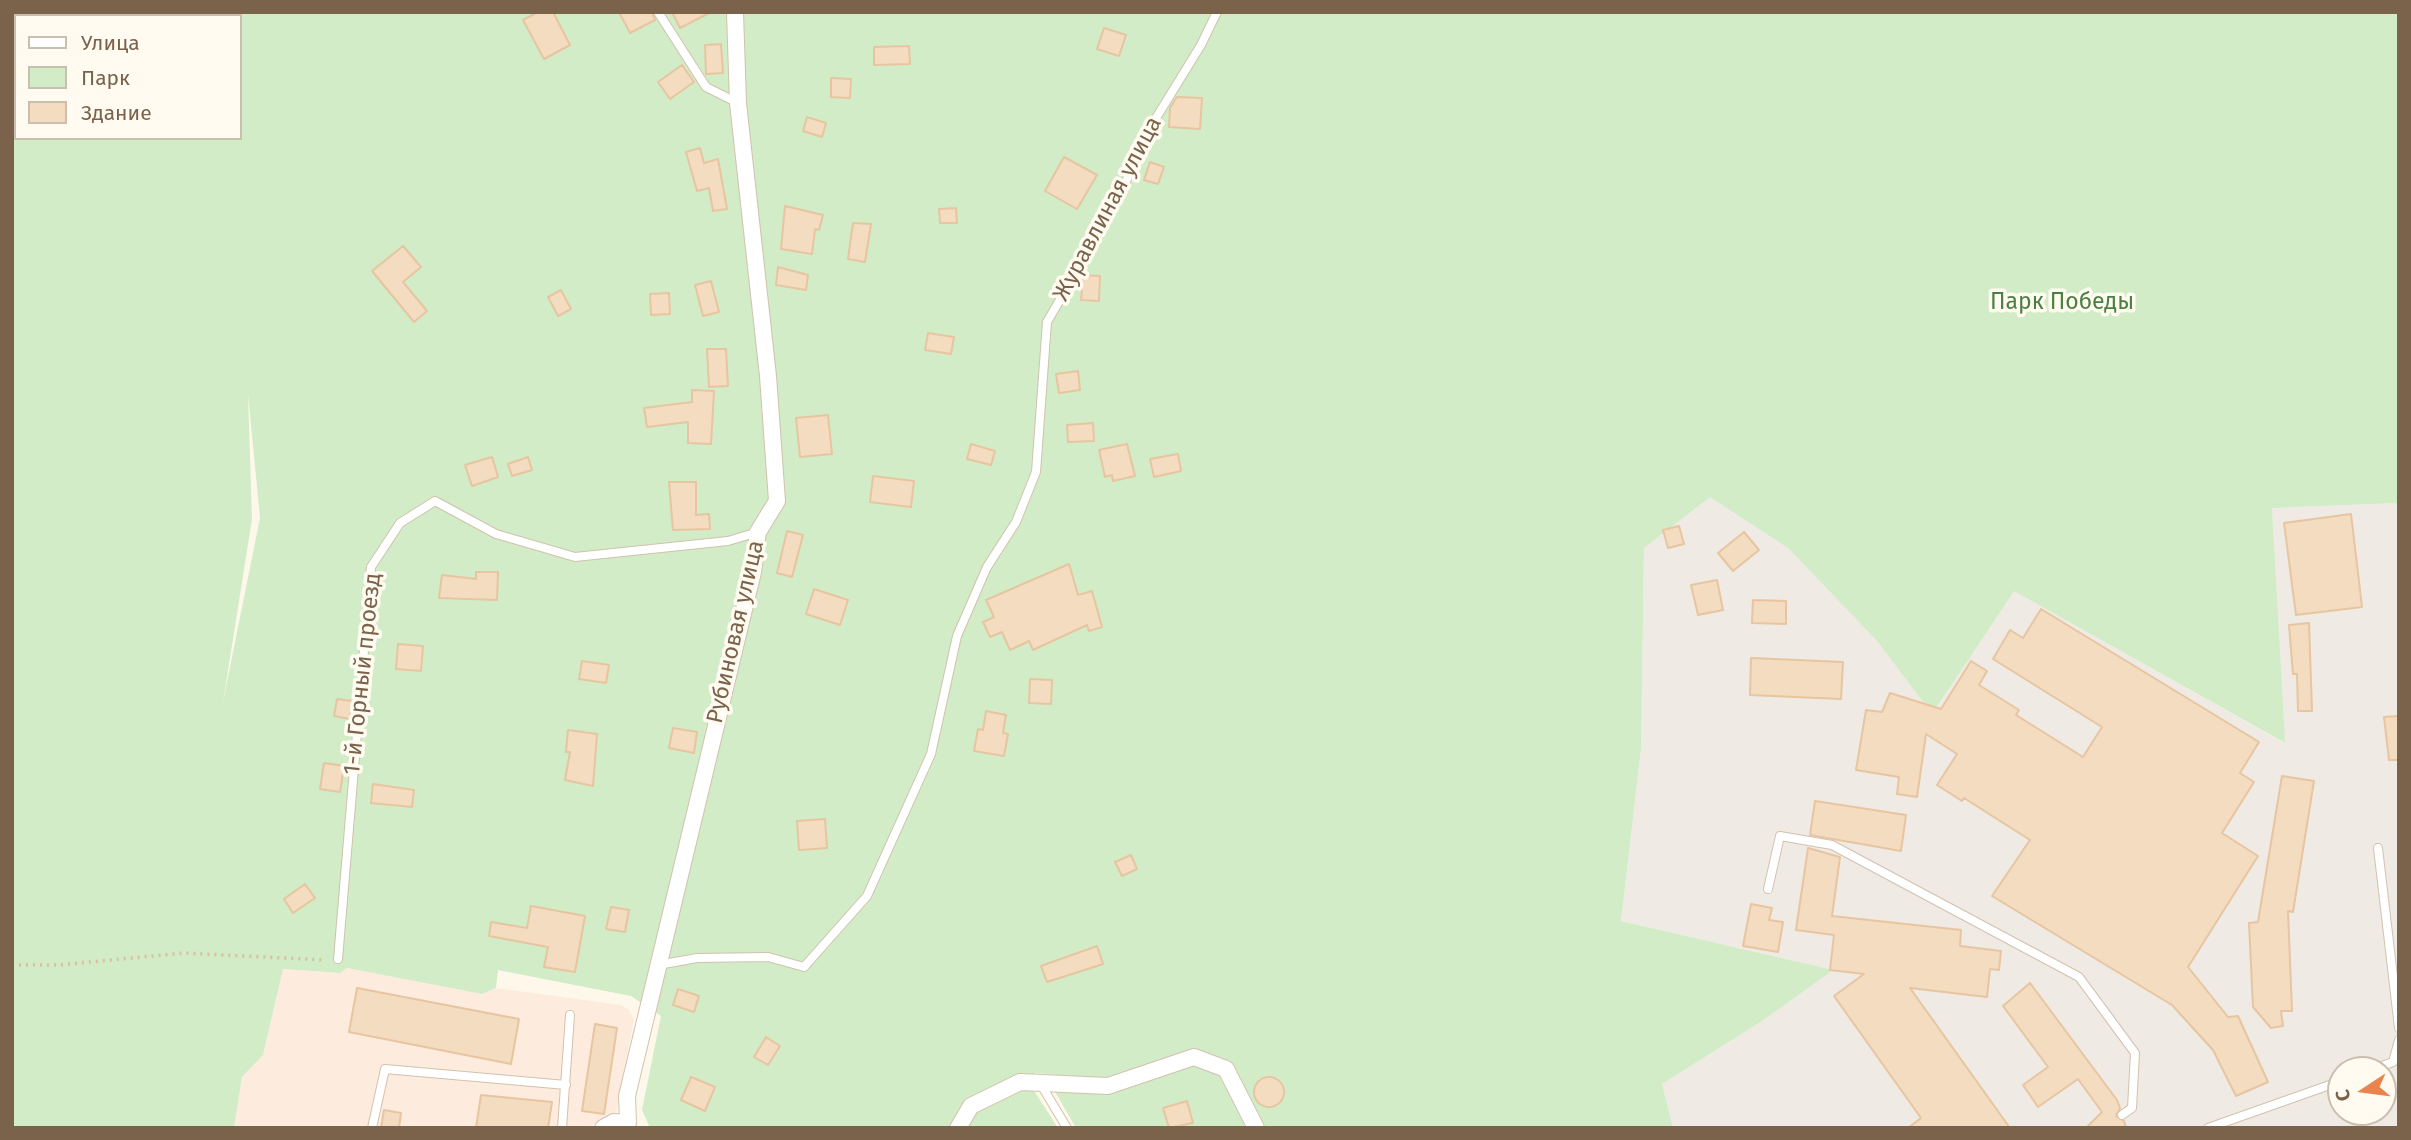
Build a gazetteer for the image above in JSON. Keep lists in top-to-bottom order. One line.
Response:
{"streets":{"street":["Рубиновая улица"],"lane":["Журавлиная улица","1-й Горный проезд"]},"crossings":[["Журавлиная улица","Рубиновая улица"],["Рубиновая улица","1-й Горный проезд"]],"parks":["Парк Победы"],"legend":["Улица","Парк","Здание"],"north":"left"}
